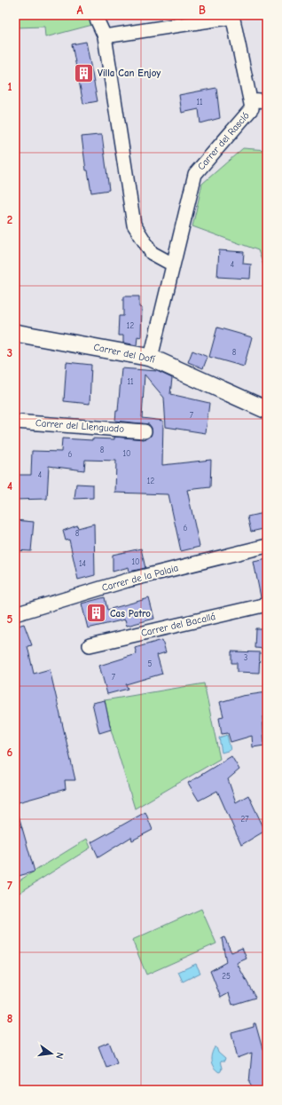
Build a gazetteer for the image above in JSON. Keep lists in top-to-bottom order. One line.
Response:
{"streets":{"street":["Carrer del Rascló","Carrer del Dofí","Carrer del Llenguado","Carrer de la Palaia","Carrer del Bacallá"]},"crossings":[["Carrer del Rascló","Carrer del Dofí"]],"places":{"building":["Villa Can Enjoy","Cas Patro"]},"house_numbers":["11","4","12","8","11","7","8","10","6","4","12","6","8","10","14","3","5","7","27","25"],"north":"right","grid":{"columns":["A","B"],"rows":["1","2","3","4","5","6","7","8"]}}
